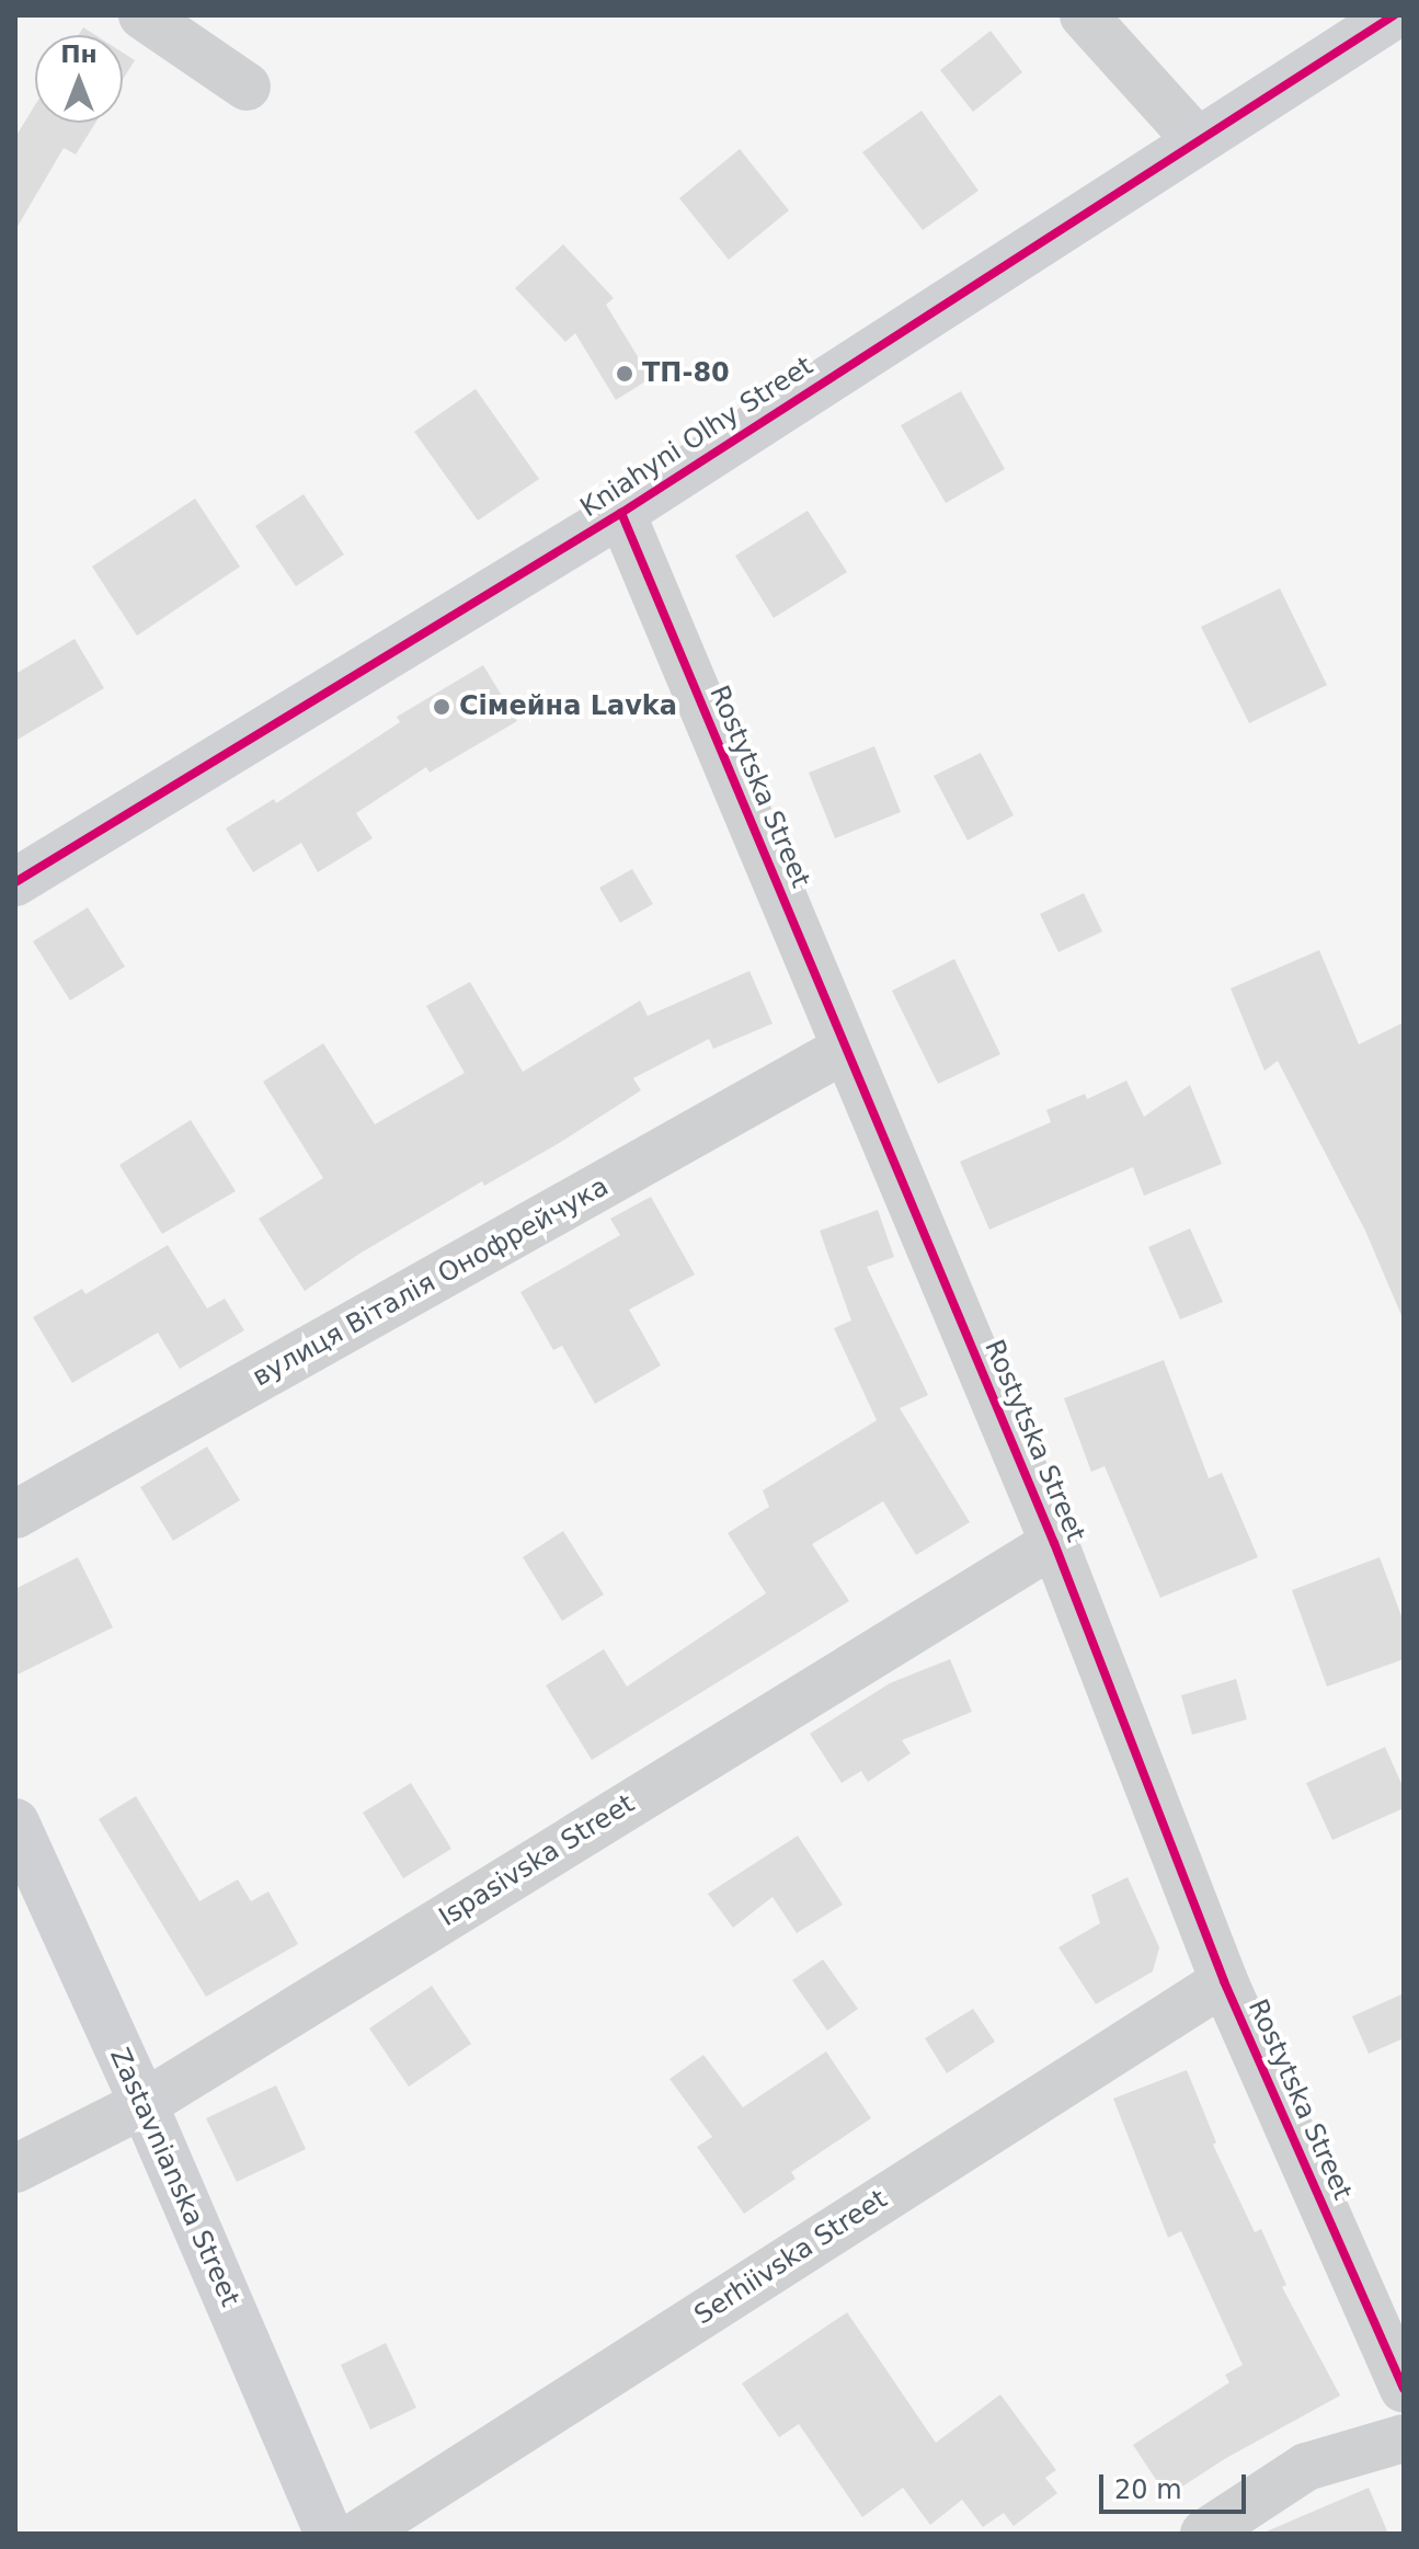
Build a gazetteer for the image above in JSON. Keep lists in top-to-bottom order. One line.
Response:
{"streets":{"street":["Kniahyni Olhy Street","Rostytska Street","вулиця Віталія Онофрейчука","Ispasivska Street","Zastavnianska Street","Serhiivska Street"]},"crossings":[["Kniahyni Olhy Street","Rostytska Street"],["Rostytska Street","вулиця Віталія Онофрейчука"],["Rostytska Street","Ispasivska Street"],["Rostytska Street","Serhiivska Street"],["Ispasivska Street","Zastavnianska Street"]],"places":["ТП-80","Сімейна Lavka"],"scale_bar":"20 m","north":"top"}
